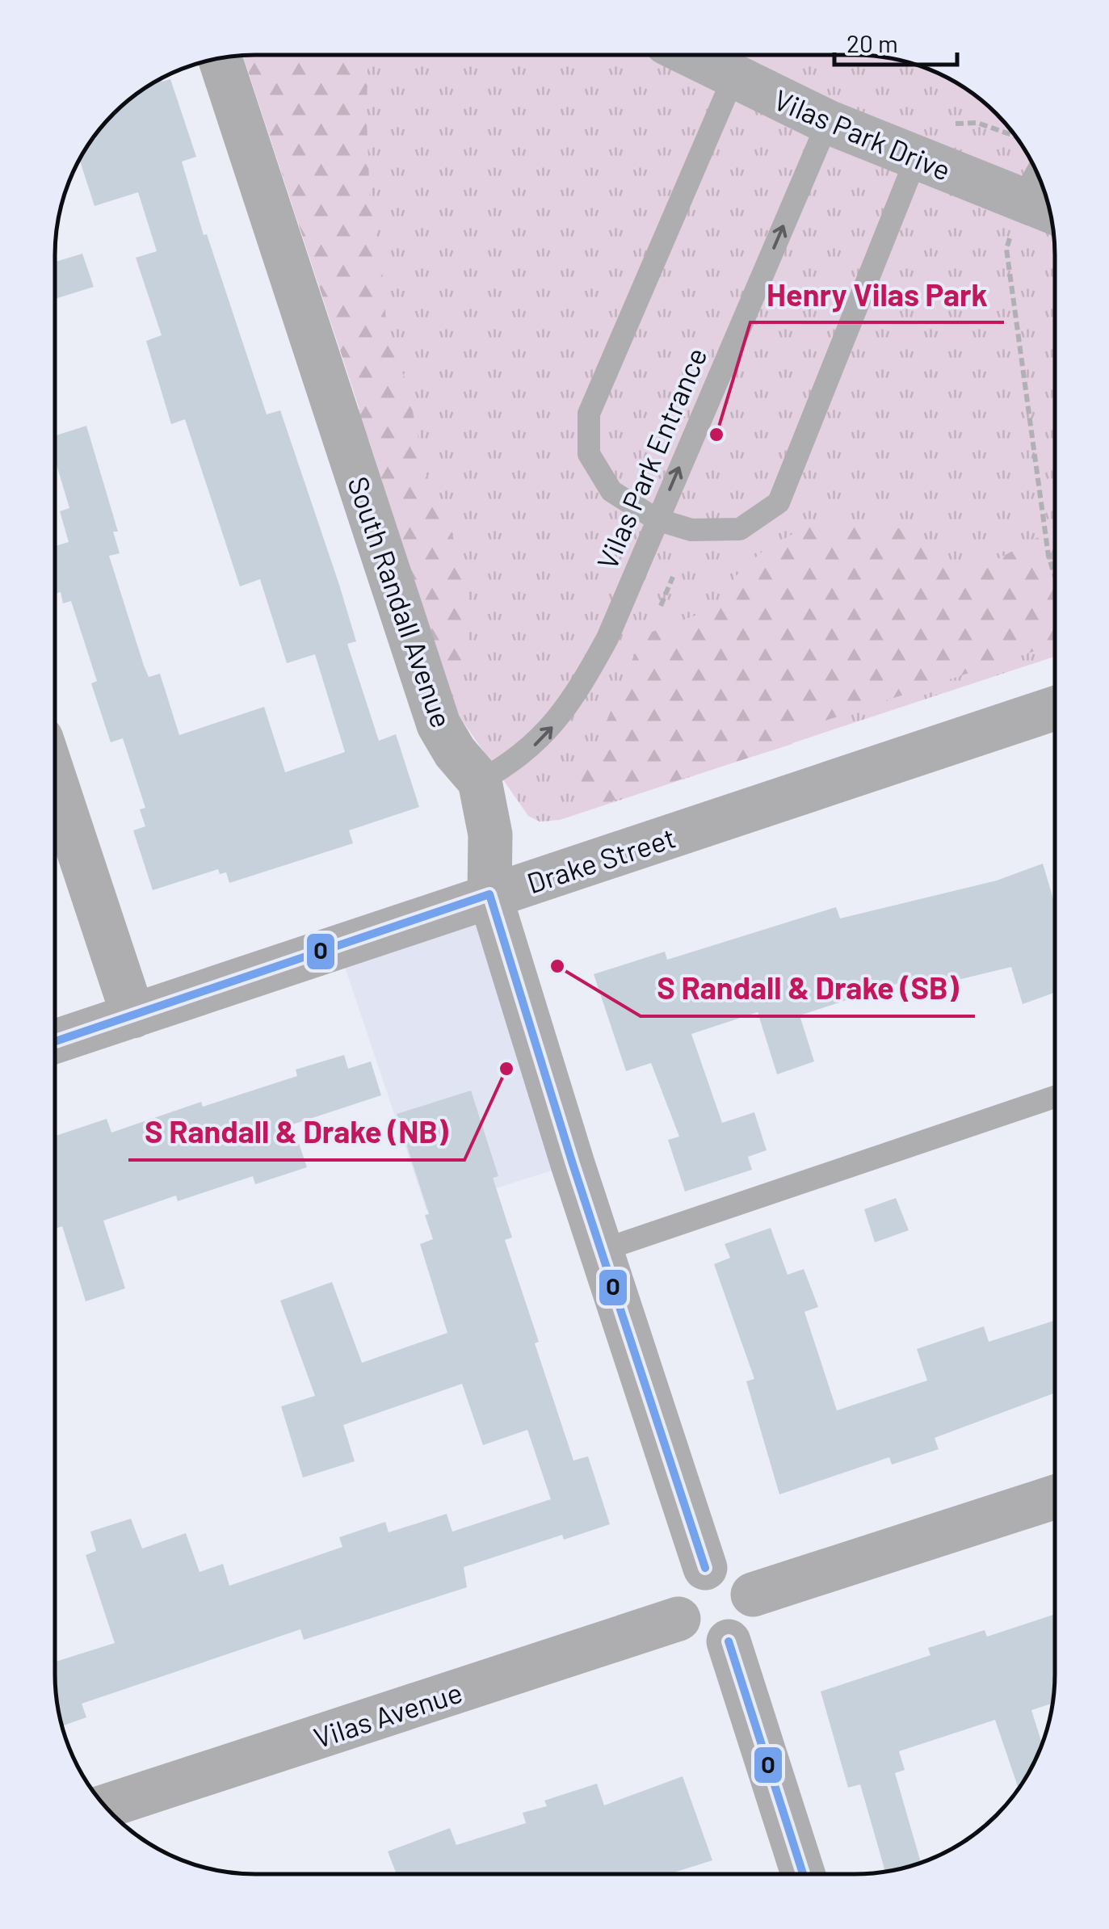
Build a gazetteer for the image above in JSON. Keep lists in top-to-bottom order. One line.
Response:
{"streets":{"street":["Vilas Park Drive","South Randall Avenue","Drake Street","Vilas Avenue"],"lane":["Vilas Park Entrance"]},"crossings":[["Vilas Park Drive","Vilas Park Entrance"],["Vilas Park Entrance","South Randall Avenue"],["South Randall Avenue","Drake Street"],["South Randall Avenue","Vilas Avenue"]],"one_way":["Vilas Park Entrance"],"places":["Henry Vilas Park","S Randall & Drake (SB)","S Randall & Drake (NB)"],"lines":["transit line O"],"scale_bar":"20 m"}
